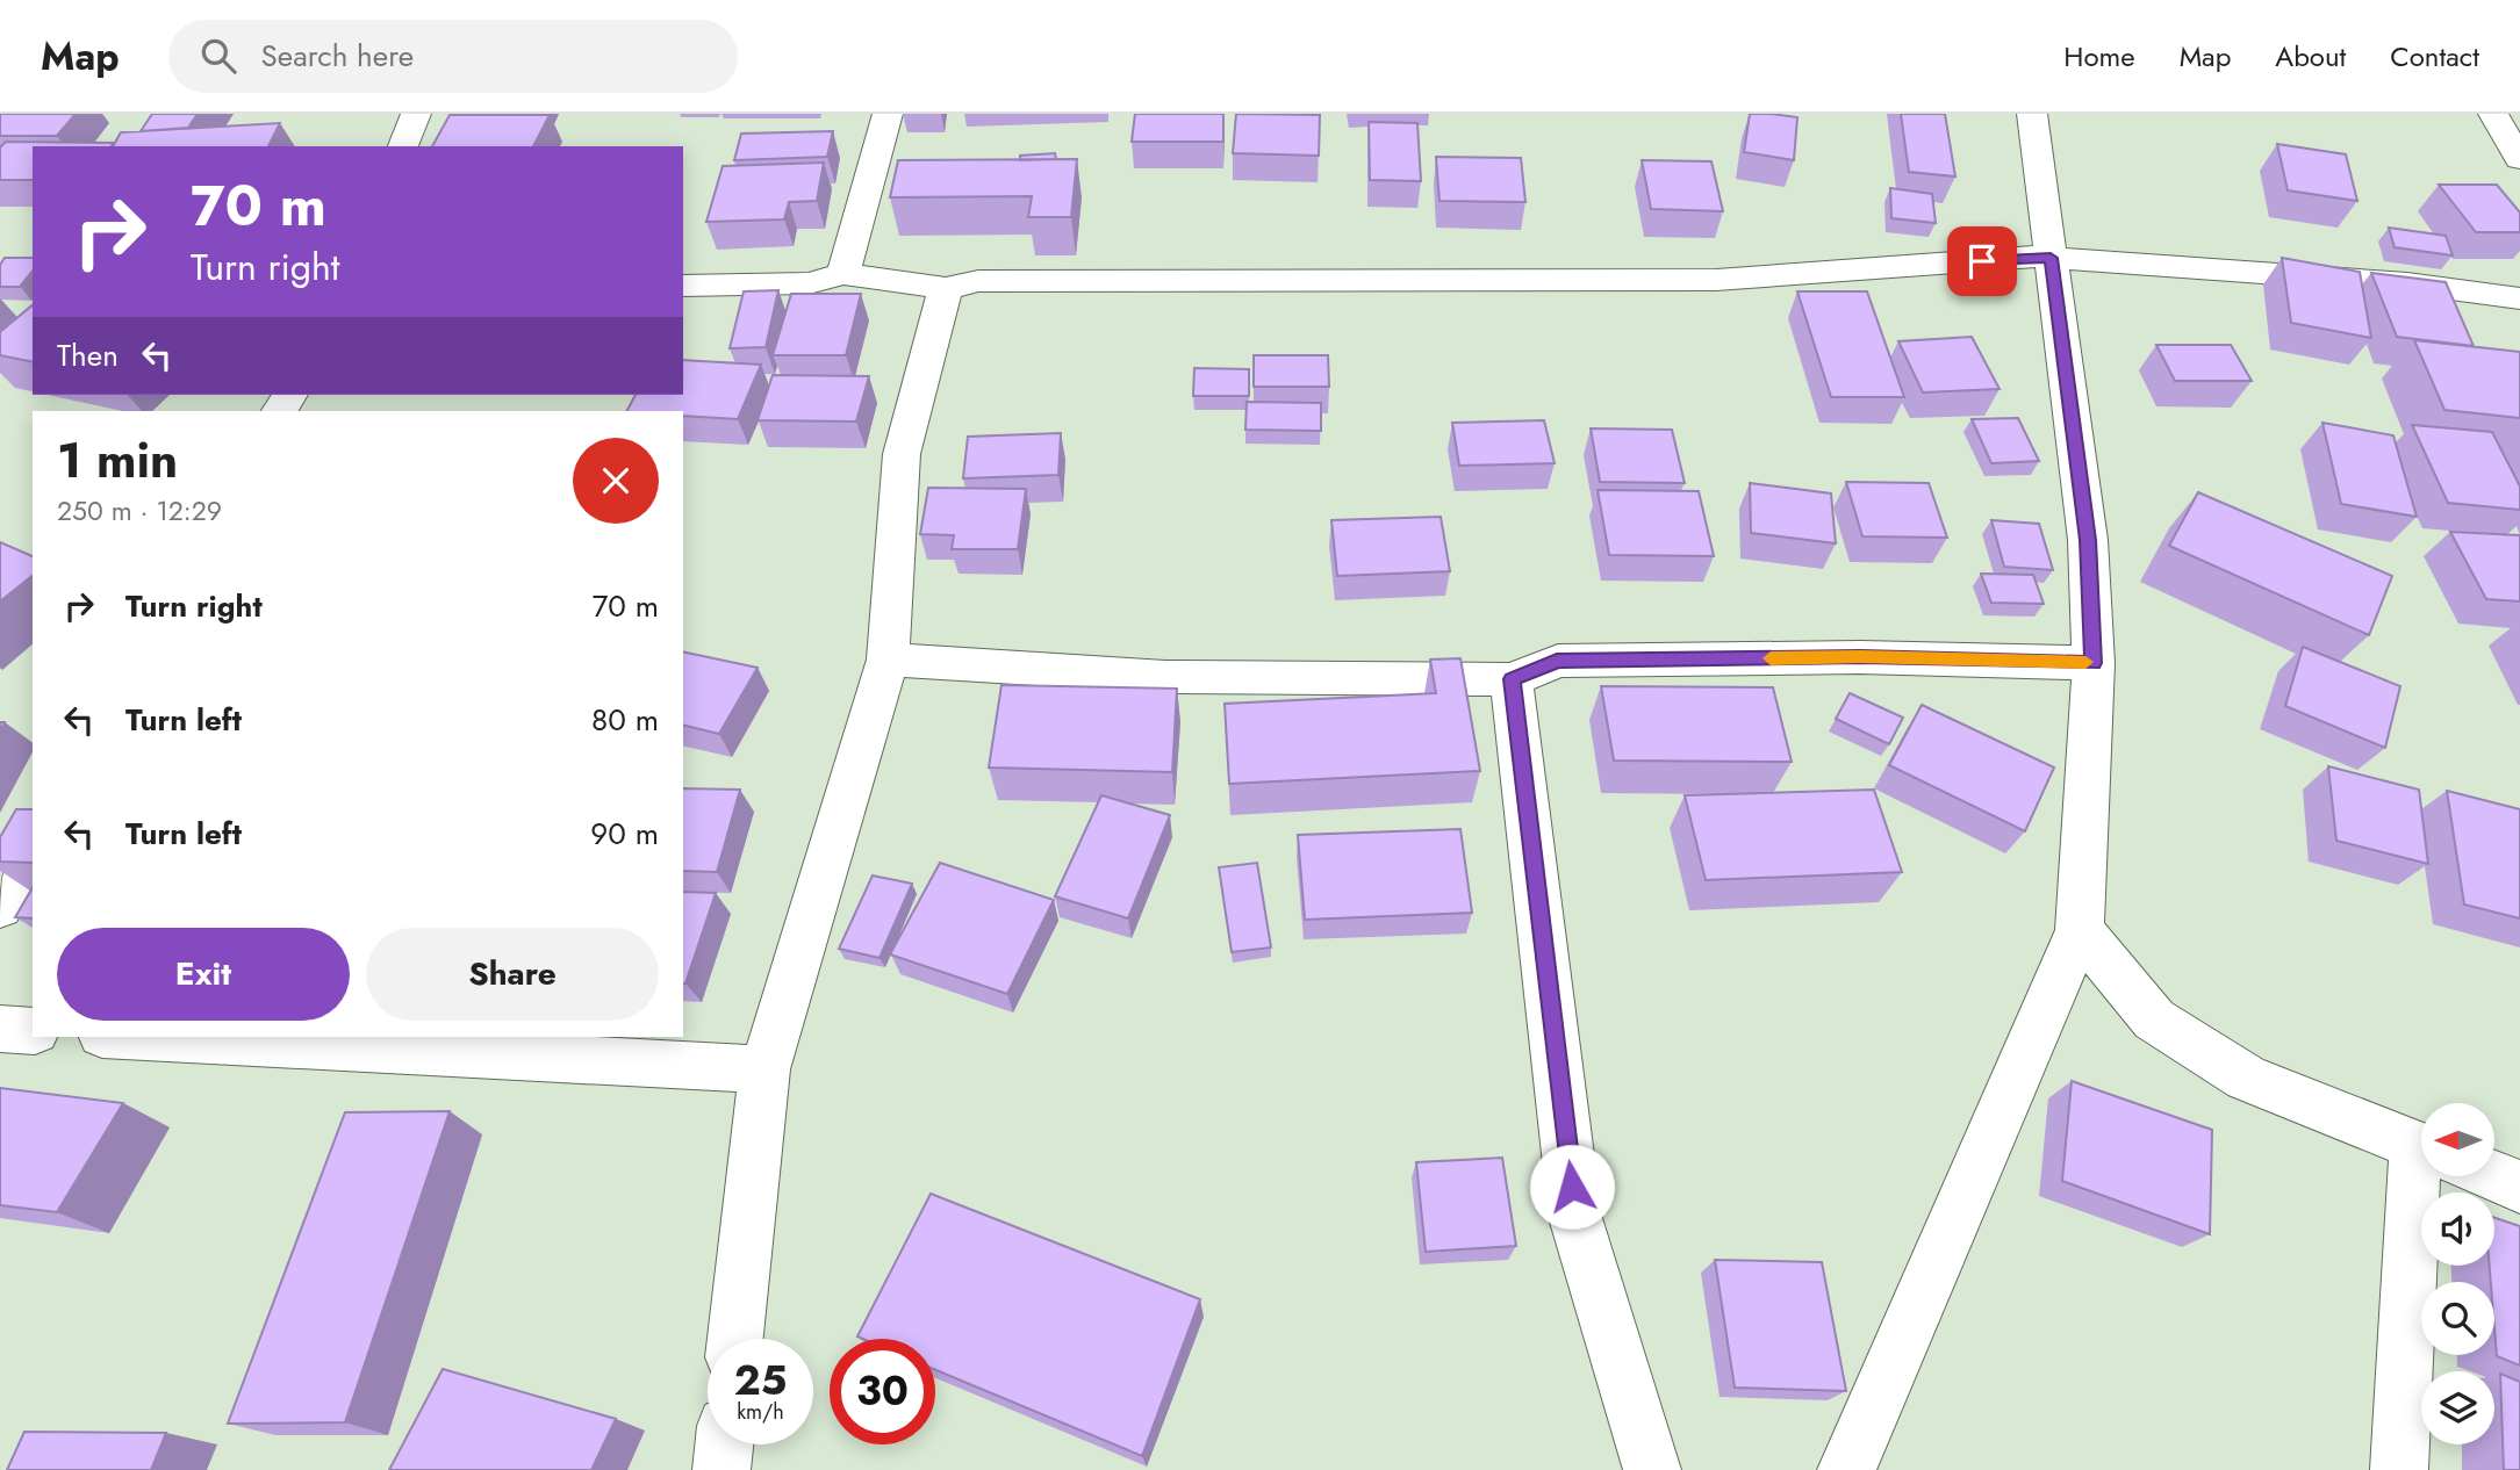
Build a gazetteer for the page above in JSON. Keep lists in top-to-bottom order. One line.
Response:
{"north":"left","page":{"header":"Map","search":"Search here","nav":["Home","Map","About","Contact"],"turn":["70 m","Turn right"],"then":"Then","heading":["1 min","250 m · 12:29"],"list":[{"name":"Turn right","value":"70 m"},{"name":"Turn left","value":"80 m"},{"name":"Turn left","value":"90 m"}],"buttons":["Exit","Share"],"speed":"25 km/h","limit":"30"}}
